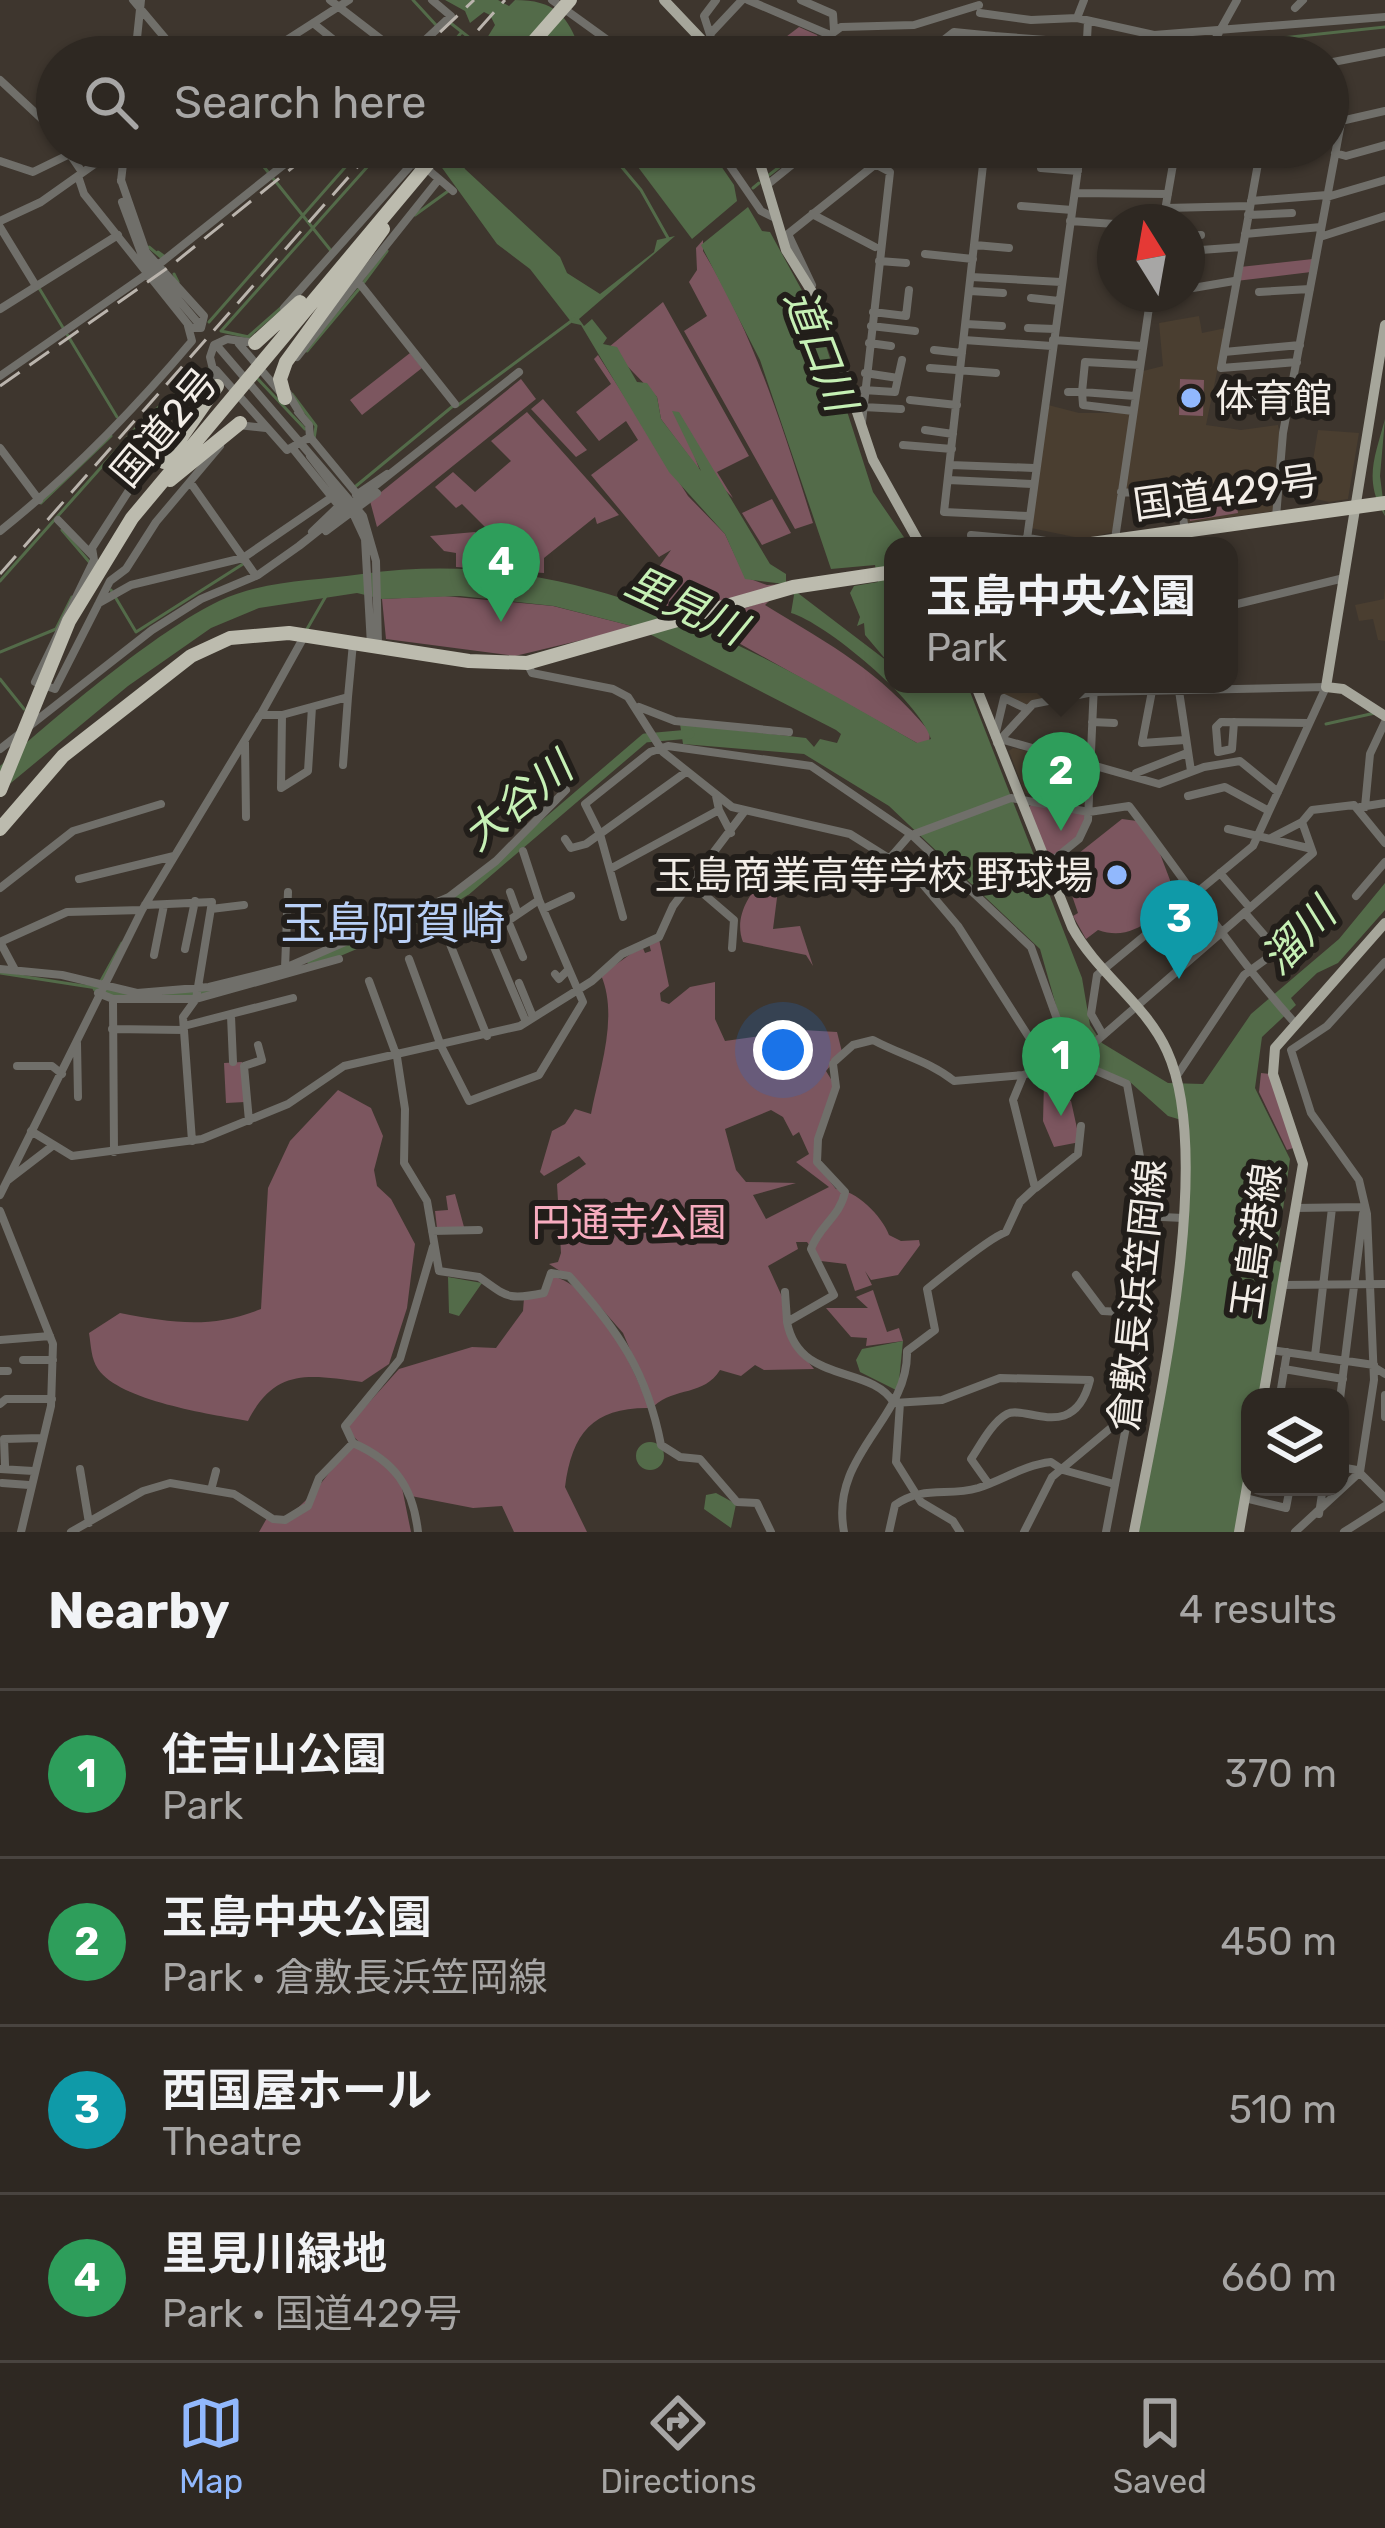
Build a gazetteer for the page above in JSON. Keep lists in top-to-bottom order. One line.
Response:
{"streets":{"highway":["国道2号","国道429号"],"main road":["玉島港線","倉敷長浜笠岡線"]},"districts":["玉島阿賀崎"],"water":["道口川","里見川","大谷川","溜川"],"parks":["円通寺公園"],"places":["体育館","玉島商業高等学校 野球場"],"north":"top","page":{"search":"Search here","pins":["4","2","3","1"],"popup":["玉島中央公園","Park"],"heading":["Nearby","4 results"],"list":[{"mark":"1","name":"住吉山公園","note":"Park","value":"370 m"},{"mark":"2","name":"玉島中央公園","note":"Park · 倉敷長浜笠岡線","value":"450 m"},{"mark":"3","name":"西国屋ホール","note":"Theatre","value":"510 m"},{"mark":"4","name":"里見川緑地","note":"Park · 国道429号","value":"660 m"}],"nav":["Map","Directions","Saved"]}}
